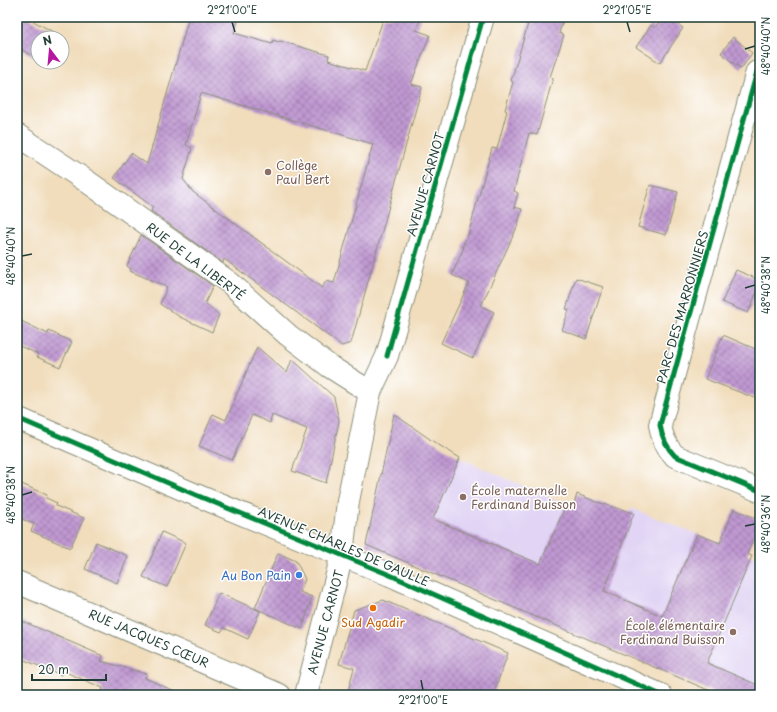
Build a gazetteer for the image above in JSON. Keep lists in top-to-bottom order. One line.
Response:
{"streets":{"street":["AVENUE CARNOT","RUE DE LA LIBERTÉ","PARC DES MARRONNIERS","AVENUE CHARLES DE GAULLE","RUE JACQUES CŒUR"]},"crossings":[["AVENUE CARNOT","RUE DE LA LIBERTÉ"],["AVENUE CARNOT","AVENUE CHARLES DE GAULLE"]],"places":["Collège Paul Bert","École maternelle Ferdinand Buisson","Au Bon Pain","Sud Agadir","École élémentaire Ferdinand Buisson"],"scale_bar":"20 m","north":"top","coordinates":["2°21'00\"E","2°21'05\"E","48°40'40\"N","48°40'38\"N","48°40'36\"N"]}
